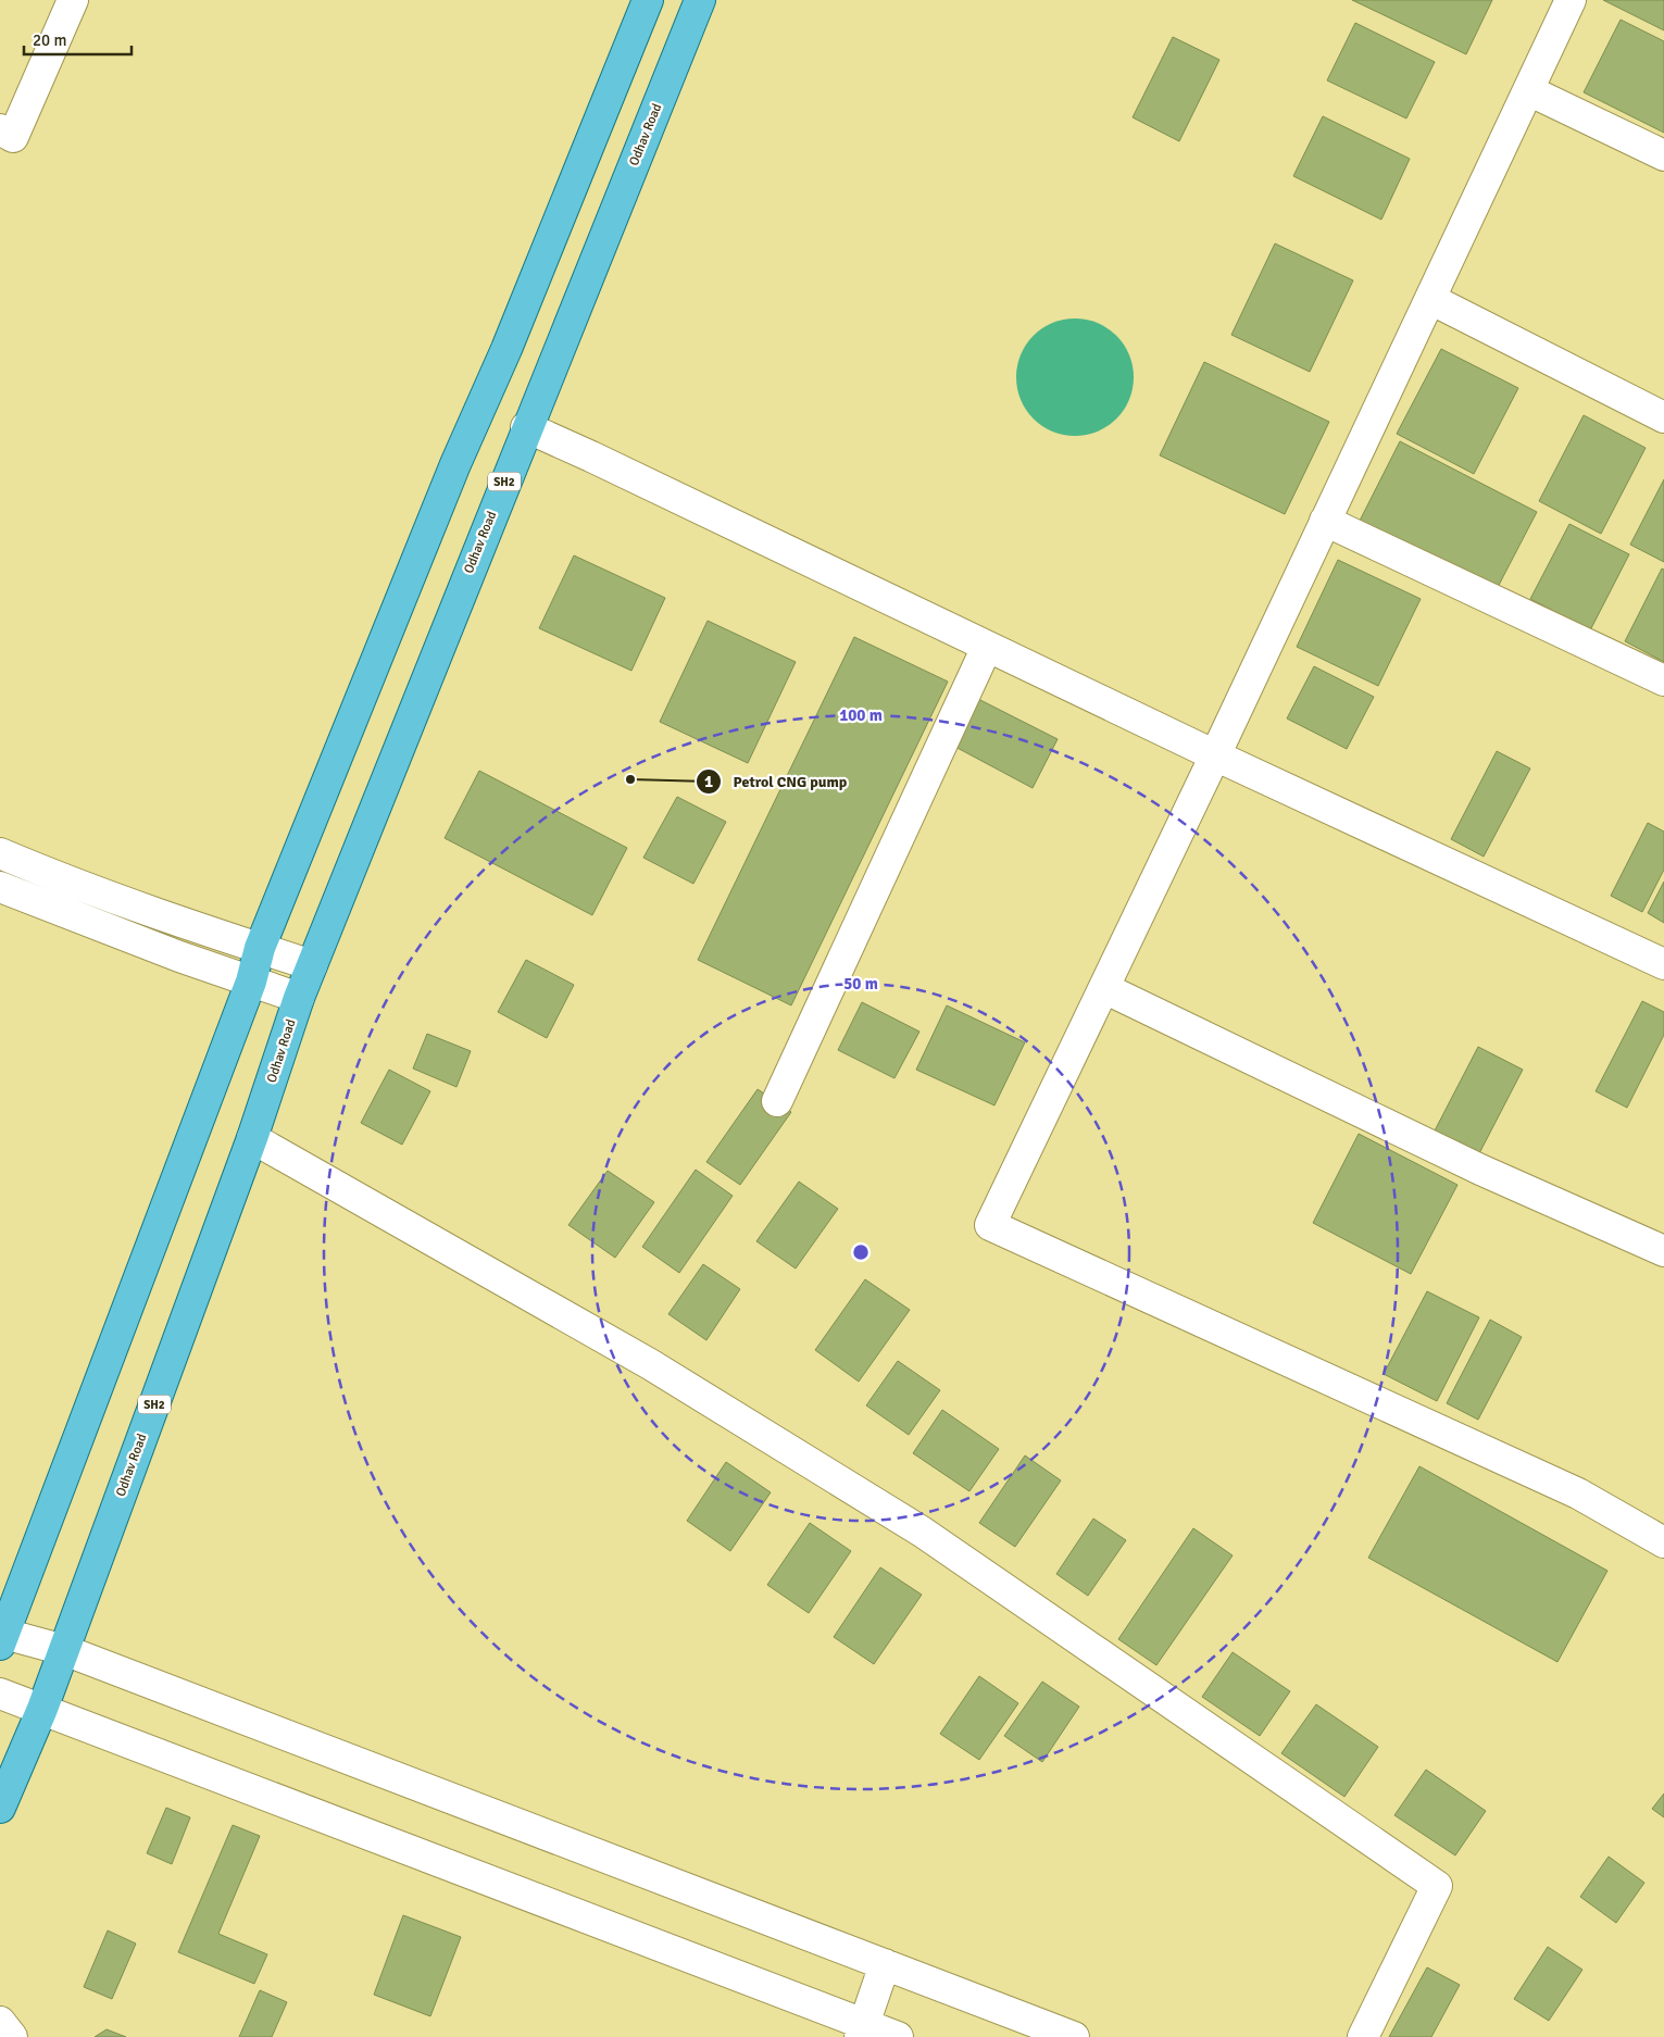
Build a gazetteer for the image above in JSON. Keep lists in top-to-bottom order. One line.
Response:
{"streets":{"main road":["Odhav Road","SH2"]},"crossings":[["Odhav Road","SH2"]],"places":["Petrol CNG pump"],"scale_bar":"20 m","rings":["100 m","50 m"]}
